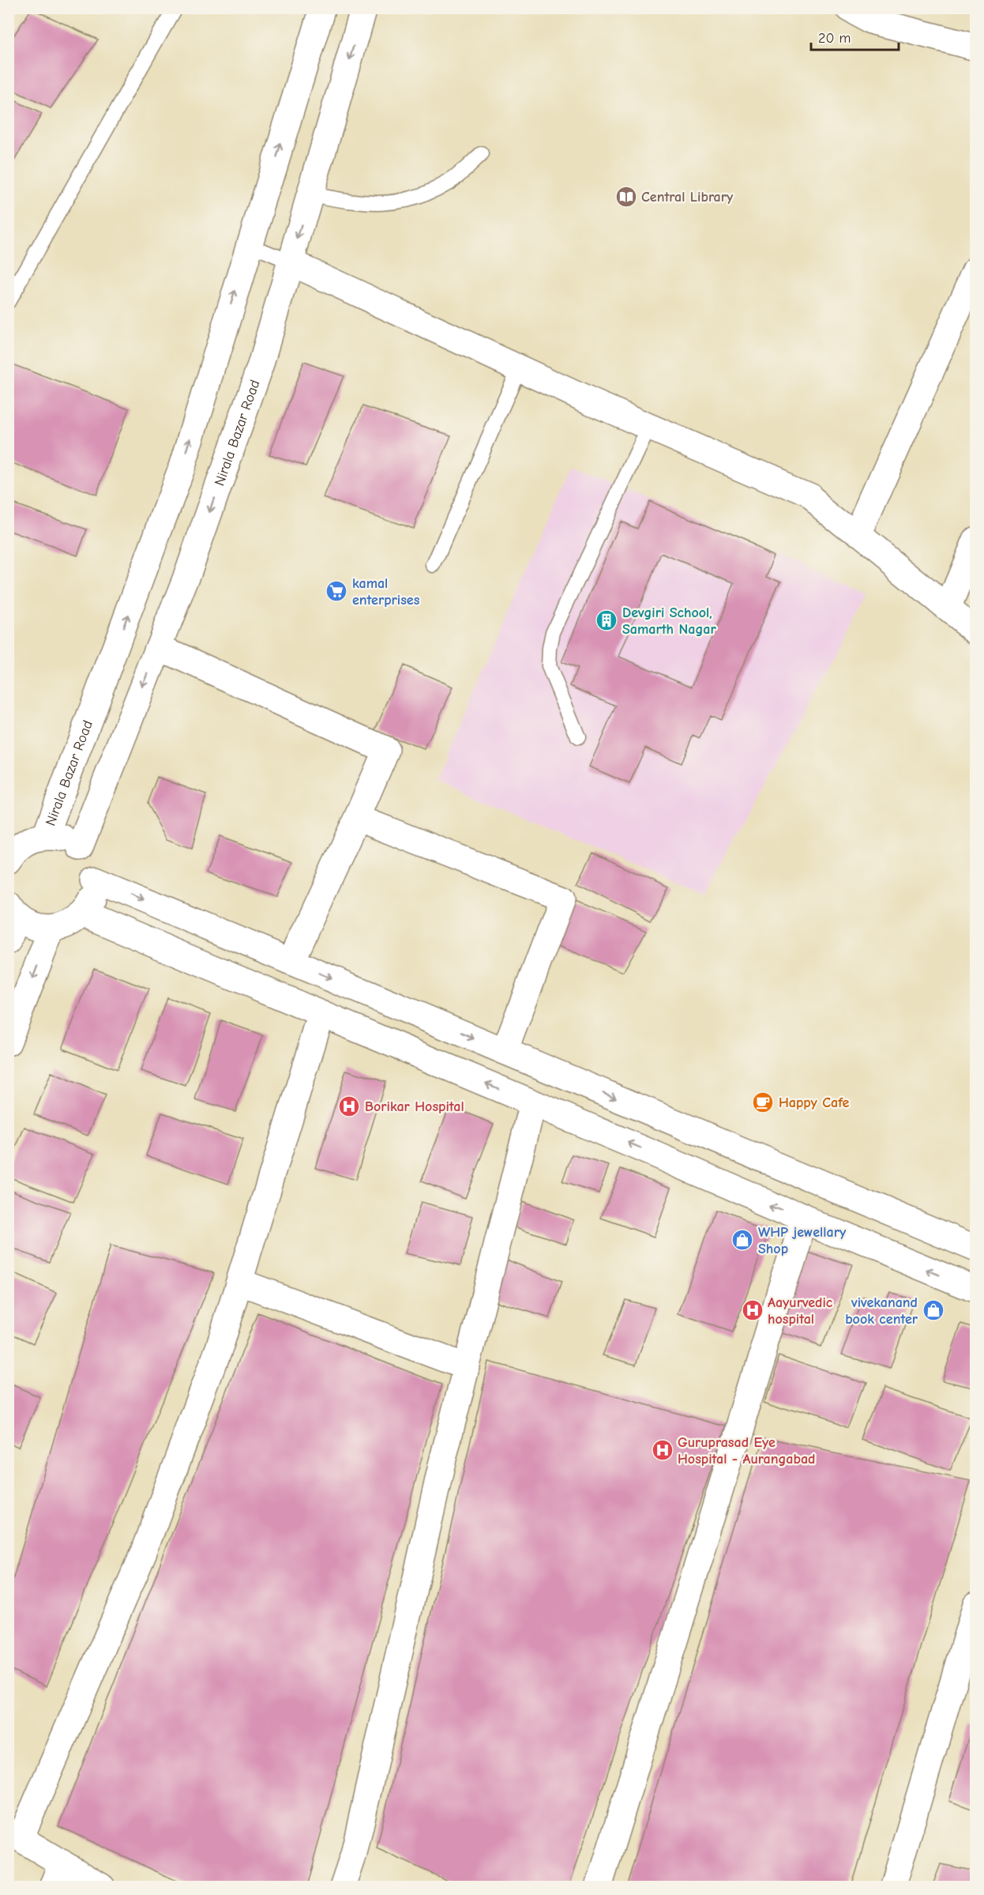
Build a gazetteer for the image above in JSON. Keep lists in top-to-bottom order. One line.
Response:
{"streets":{"street":["Nirala Bazar Road"]},"places":{"library":["Central Library"],"supermarket":["kamal enterprises"],"building":["Devgiri School, Samarth Nagar"],"cafe":["Happy Cafe"],"hospital":["Borikar Hospital","Aayurvedic hospital","Guruprasad Eye Hospital - Aurangabad"],"shop":["WHP jewellary Shop","vivekanand book center"]},"scale_bar":"20 m"}
